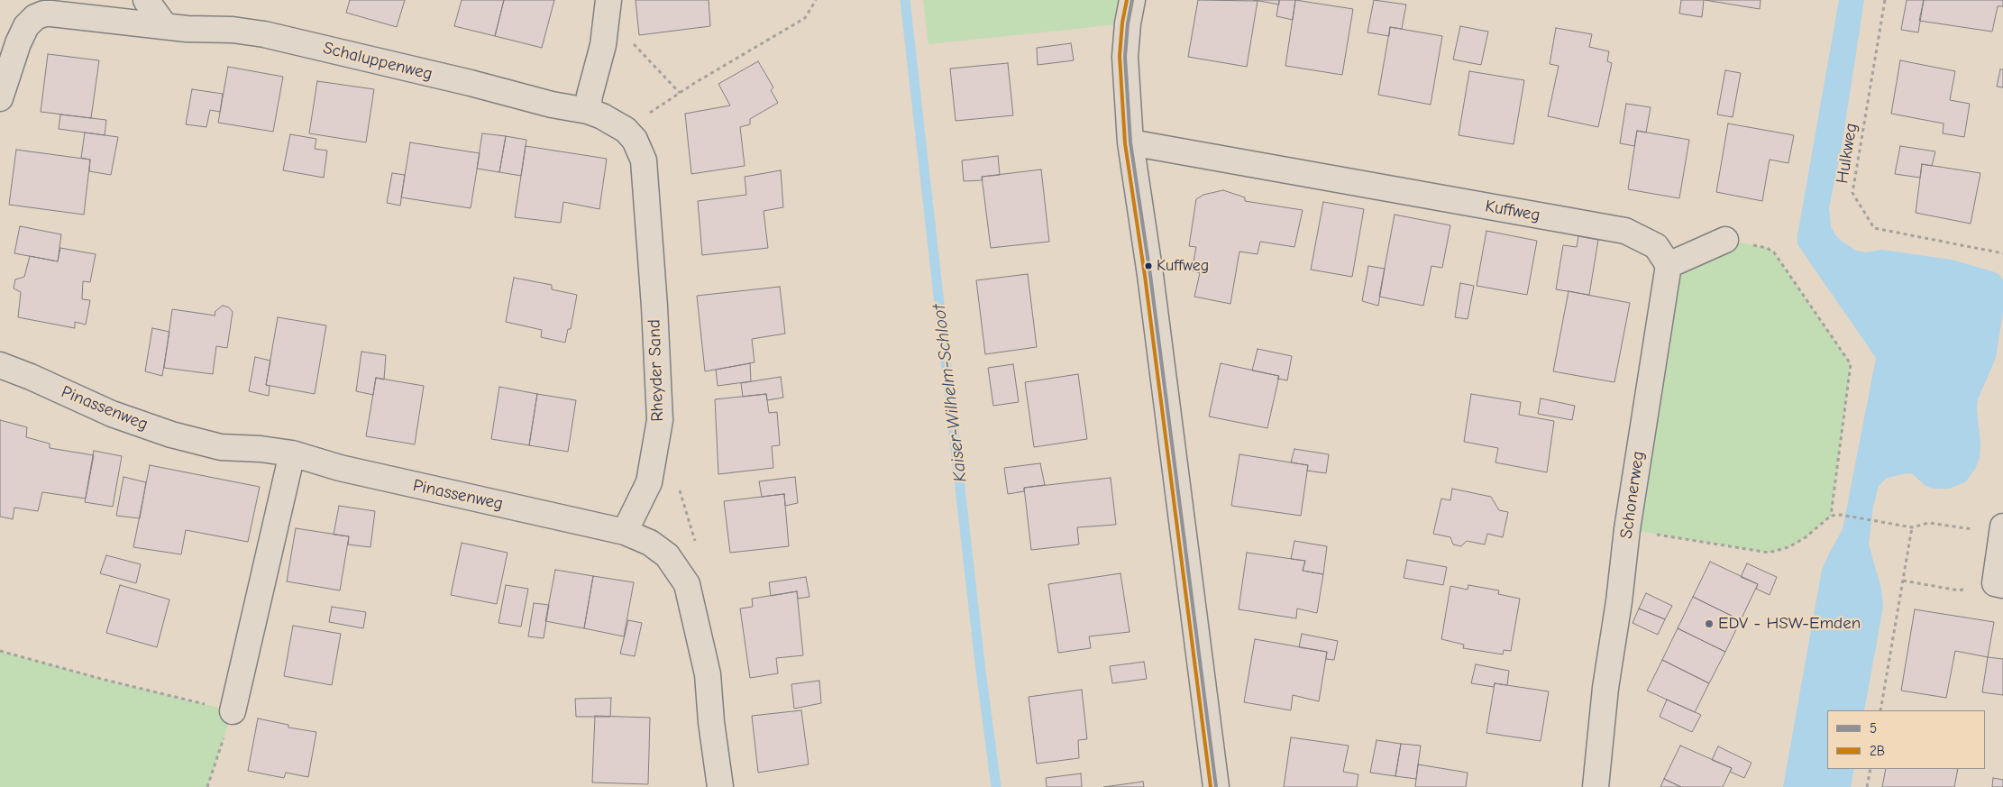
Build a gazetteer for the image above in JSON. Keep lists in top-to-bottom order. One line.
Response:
{"streets":{"street":["Schaluppenweg","Kuffweg","Rheyder Sand","Pinassenweg","Schonerweg"],"path":["Hulkweg"]},"crossings":[["Schaluppenweg","Rheyder Sand"],["Kuffweg","Schonerweg"],["Rheyder Sand","Pinassenweg"]],"water":["Kaiser-Wilhelm-Schloot"],"places":["Kuffweg","EDV - HSW-Emden"],"lines":["transit line 5","transit line 2B"],"legend":["5","2B"]}
